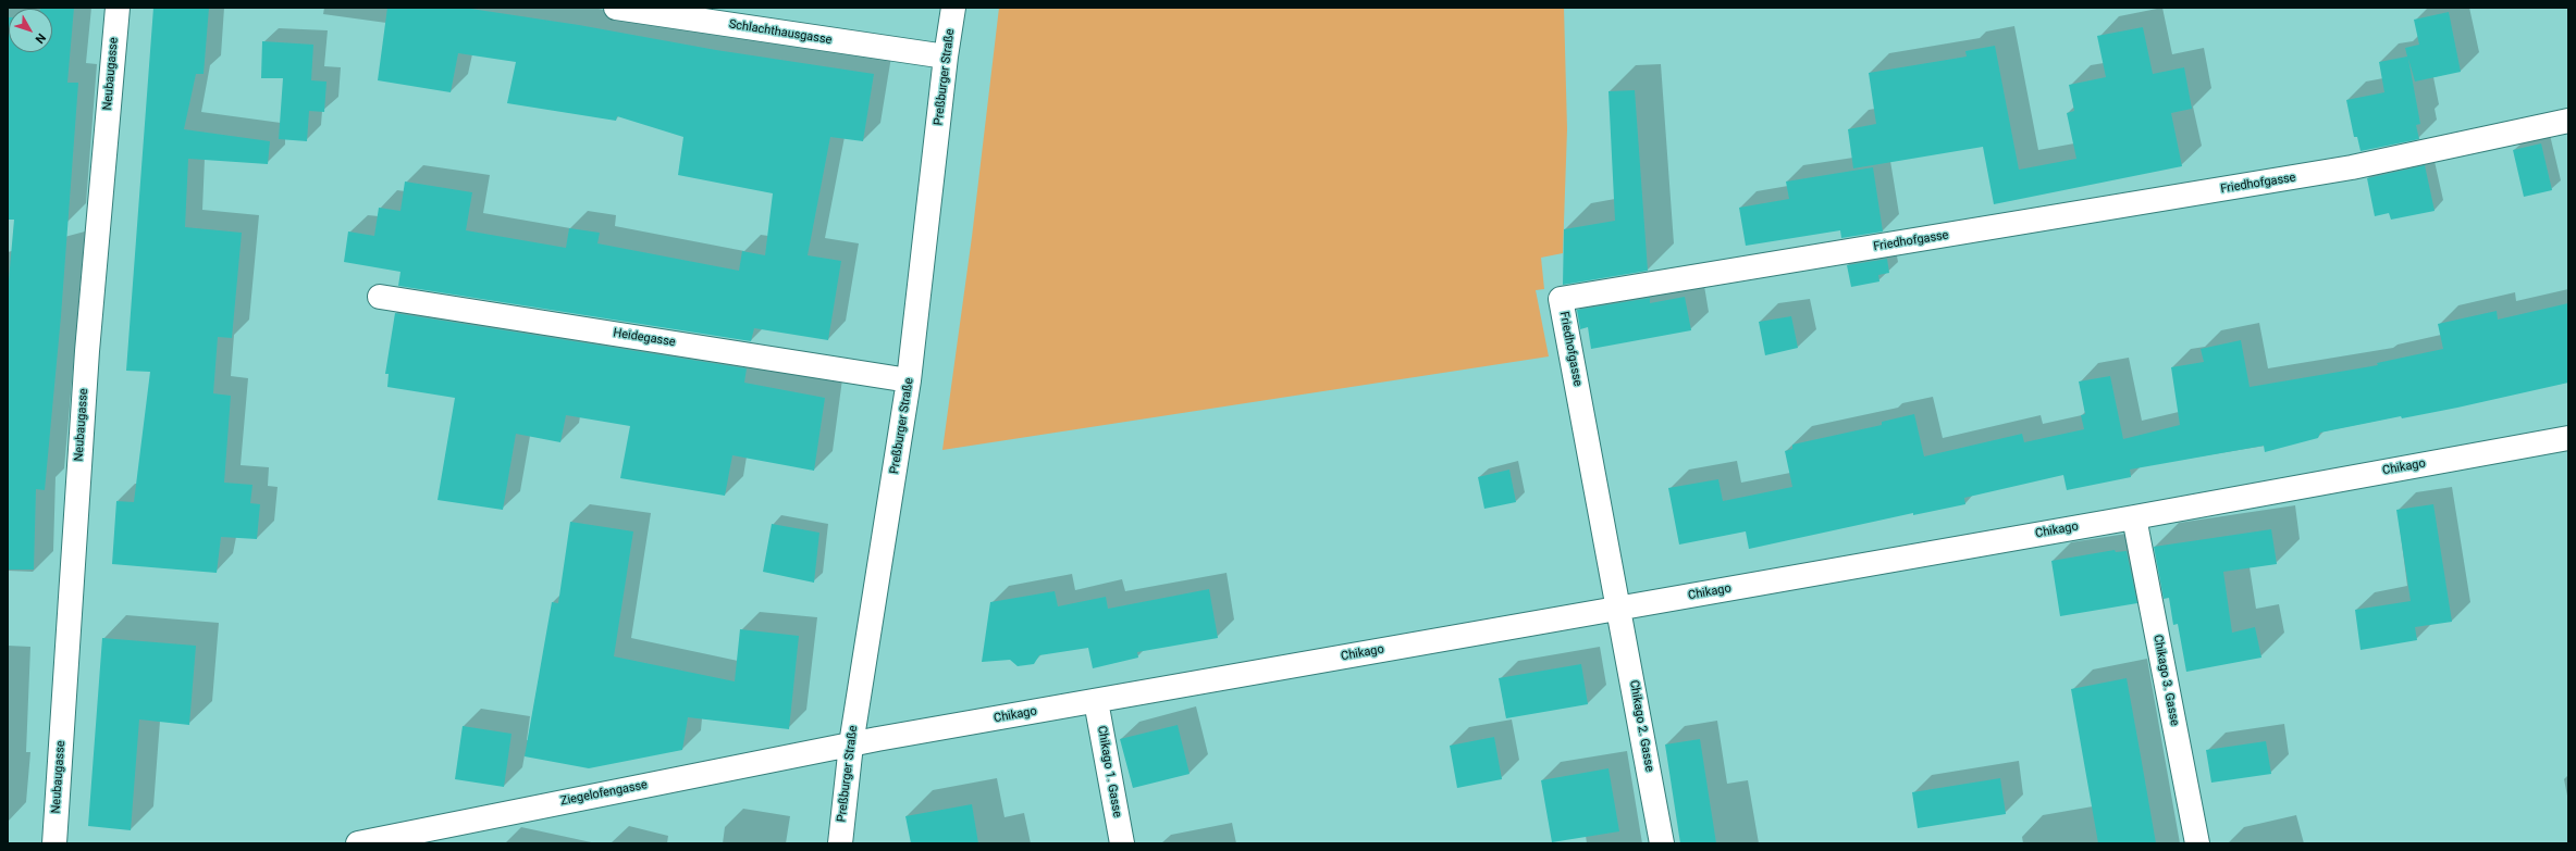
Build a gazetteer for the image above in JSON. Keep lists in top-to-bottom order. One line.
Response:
{"streets":{"street":["Schlachthausgasse","Neubaugasse","Preßburger Straße","Friedhofgasse","Heidegasse","Chikago","Chikago 3. Gasse","Chikago 2. Gasse","Chikago 1. Gasse","Ziegelofengasse"]},"crossings":[["Schlachthausgasse","Preßburger Straße"],["Preßburger Straße","Heidegasse"],["Preßburger Straße","Chikago"],["Preßburger Straße","Ziegelofengasse"],["Friedhofgasse","Chikago"],["Friedhofgasse","Chikago 2. Gasse"],["Chikago","Chikago 3. Gasse"],["Chikago","Chikago 2. Gasse"],["Chikago","Chikago 1. Gasse"],["Chikago","Ziegelofengasse"]],"north":"bottom right"}
